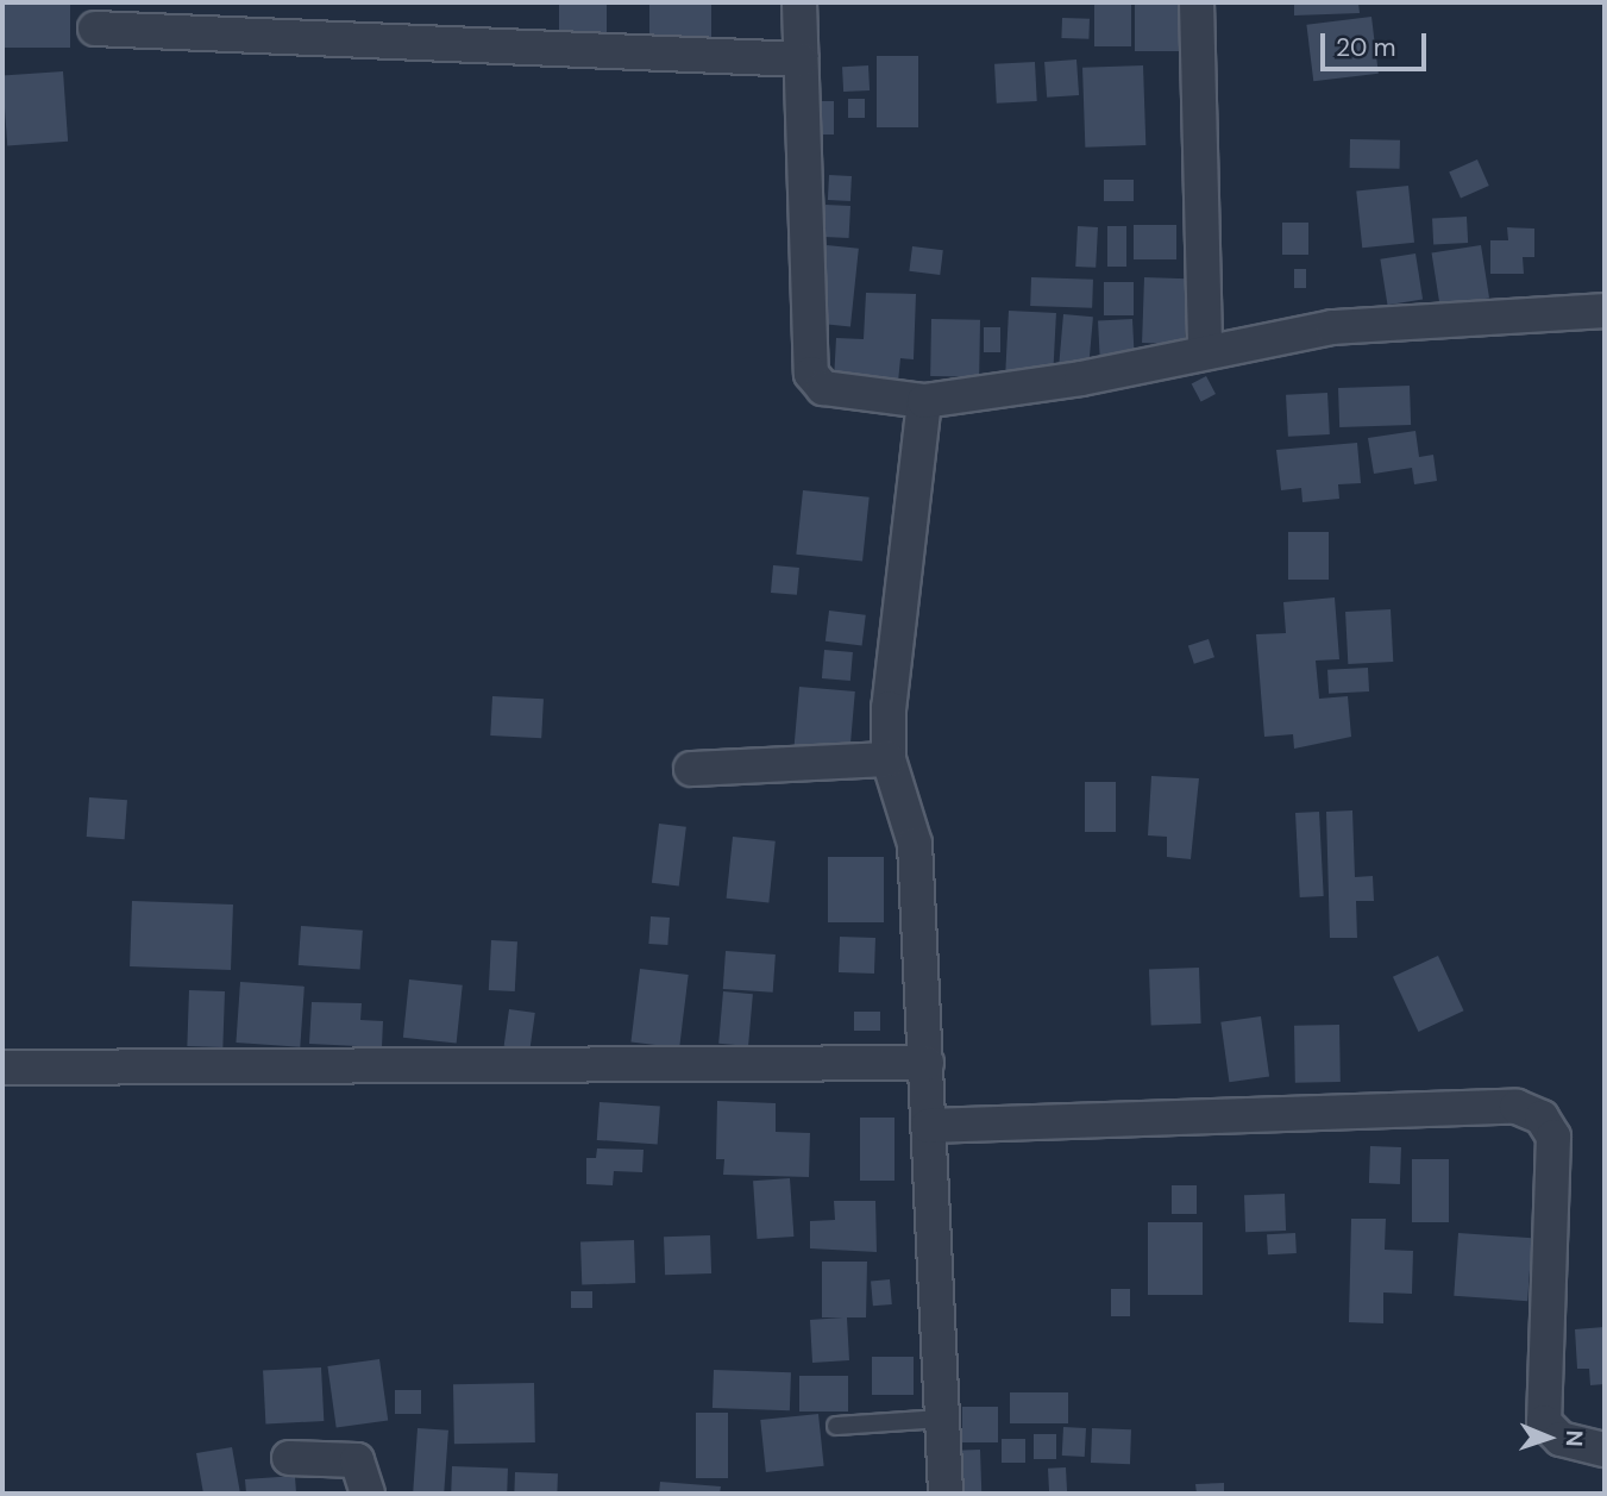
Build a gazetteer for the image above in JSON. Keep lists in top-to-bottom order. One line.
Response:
{"scale_bar":"20 m","north":"right"}
